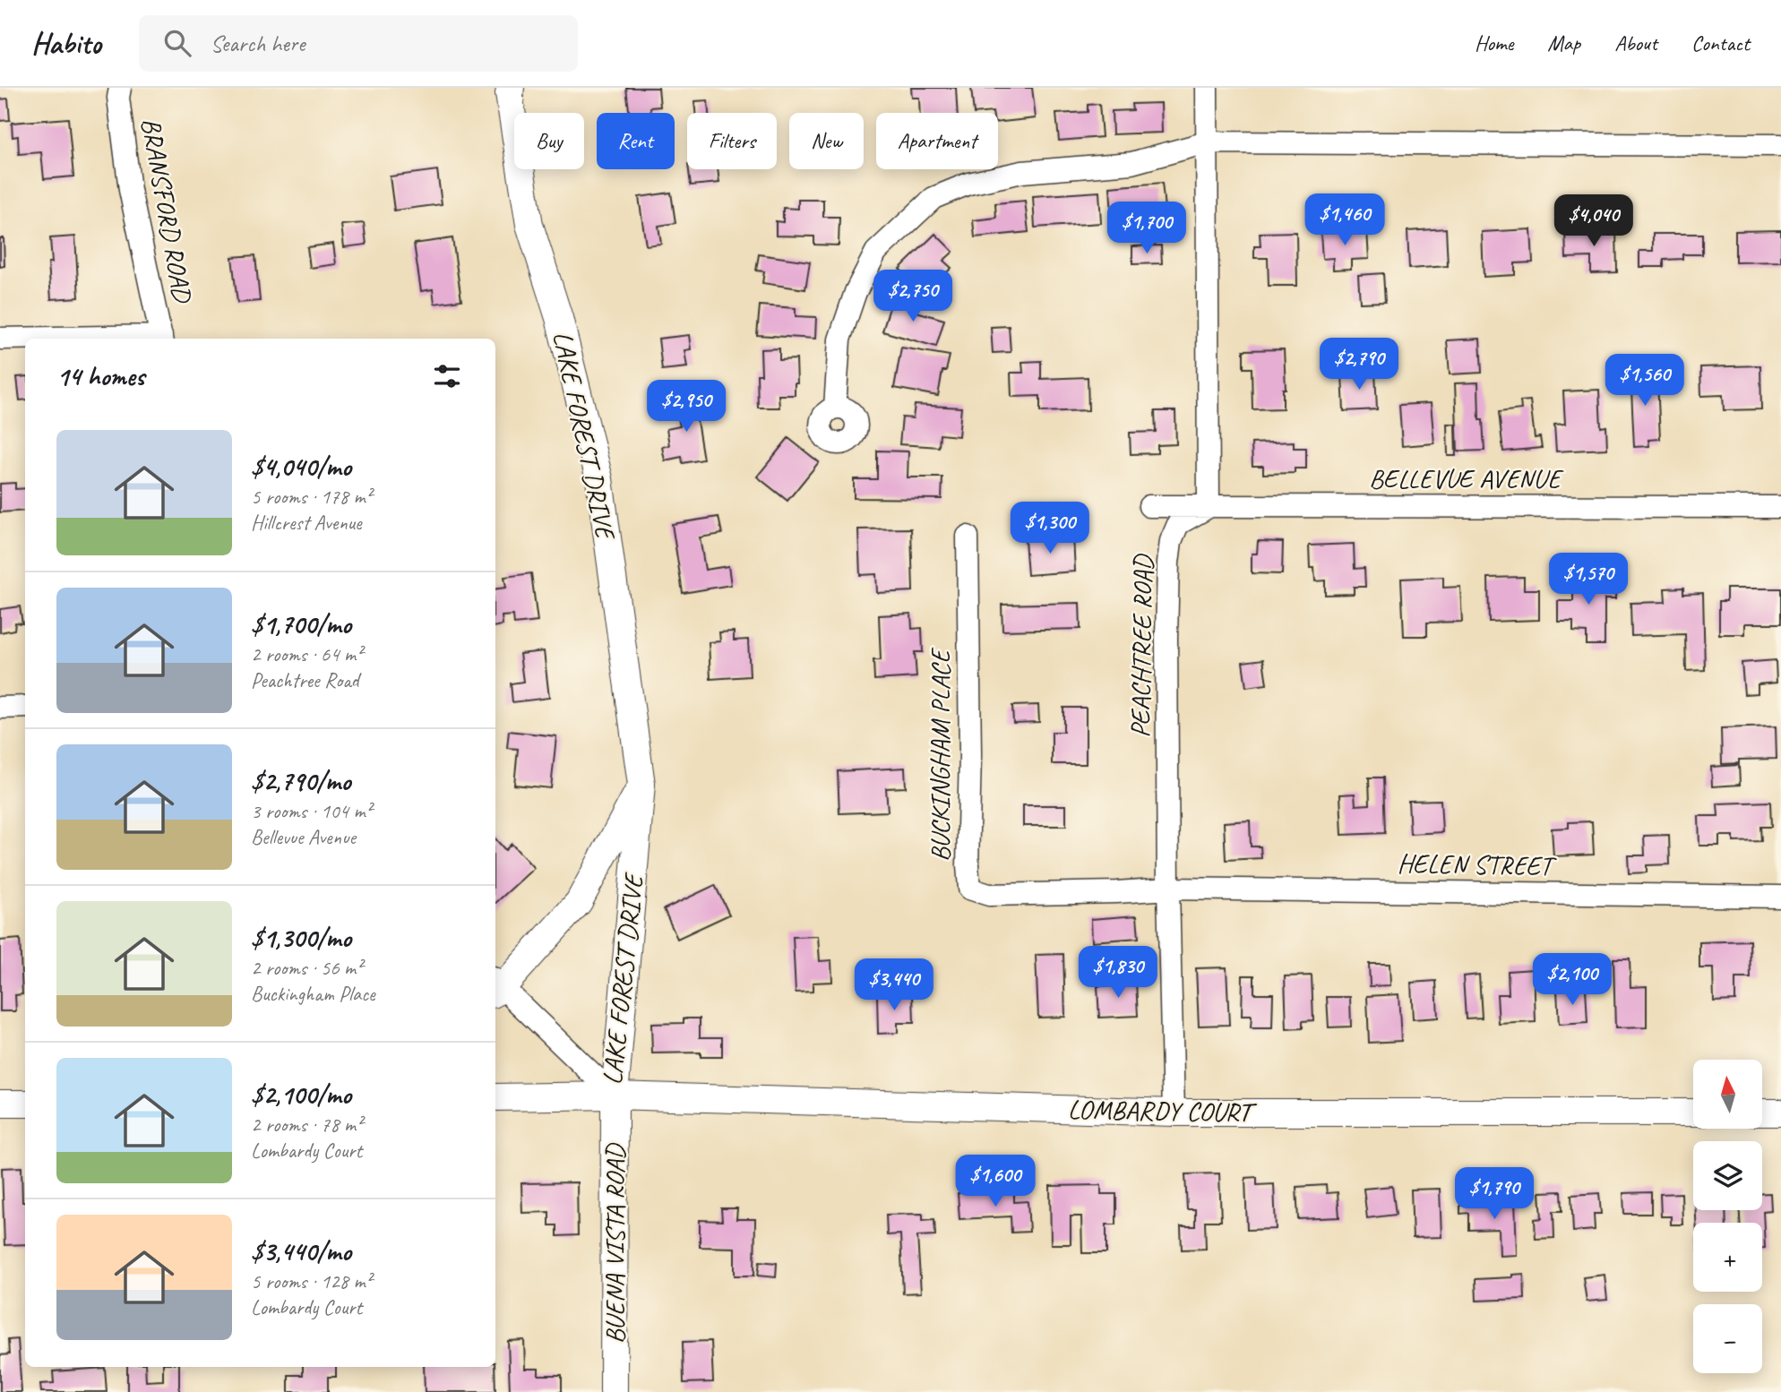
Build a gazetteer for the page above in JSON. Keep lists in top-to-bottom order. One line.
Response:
{"streets":{"street":["BRANSFORD ROAD","LAKE FOREST DRIVE","BELLEVUE AVENUE","PEACHTREE ROAD","BUCKINGHAM PLACE","HELEN STREET","LOMBARDY COURT","BUENA VISTA ROAD"]},"crossings":[["LAKE FOREST DRIVE","LOMBARDY COURT"],["LAKE FOREST DRIVE","BUENA VISTA ROAD"],["BELLEVUE AVENUE","PEACHTREE ROAD"],["PEACHTREE ROAD","BUCKINGHAM PLACE"],["PEACHTREE ROAD","HELEN STREET"],["PEACHTREE ROAD","LOMBARDY COURT"],["BUCKINGHAM PLACE","HELEN STREET"],["LOMBARDY COURT","BUENA VISTA ROAD"]],"north":"top","page":{"header":"Habito","search":"Search here","nav":["Home","Map","About","Contact"],"chip":["Buy","Rent","Filters","New","Apartment"],"price":["$1,460","$4,040","$1,700","$2,750","$2,790","$1,560","$2,950","$1,300","$1,570","$1,830","$2,100","$3,440","$1,600","$1,790"],"heading":"14 homes","list":[{"name":"$4,040/mo","note":"5 rooms · 178 m² · Hillcrest Avenue"},{"name":"$1,700/mo","note":"2 rooms · 64 m² · Peachtree Road"},{"name":"$2,790/mo","note":"3 rooms · 104 m² · Bellevue Avenue"},{"name":"$1,300/mo","note":"2 rooms · 56 m² · Buckingham Place"},{"name":"$2,100/mo","note":"2 rooms · 78 m² · Lombardy Court"},{"name":"$3,440/mo","note":"5 rooms · 128 m² · Lombardy Court"}],"map_buttons":["+","−"]}}
